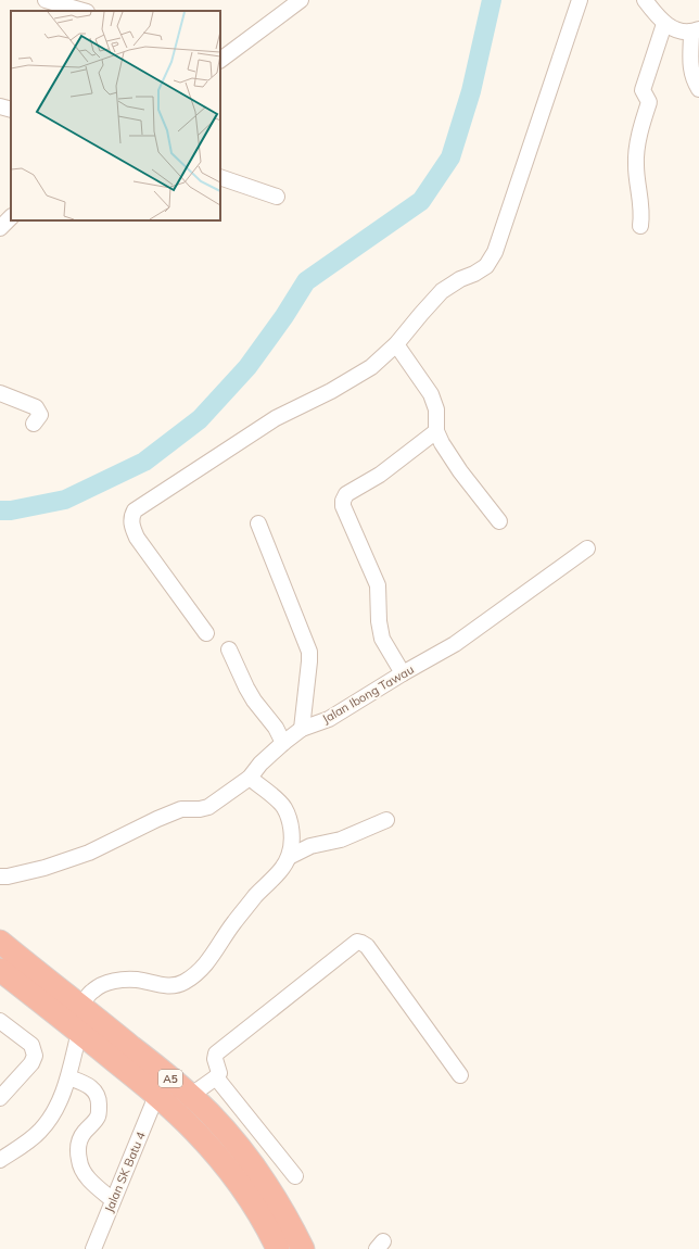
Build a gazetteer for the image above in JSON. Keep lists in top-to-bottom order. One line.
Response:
{"streets":{"highway":["A5"],"street":["Jalan Ibong Tawau","Jalan SK Batu 4"]},"crossings":[["A5","Jalan SK Batu 4"]]}
